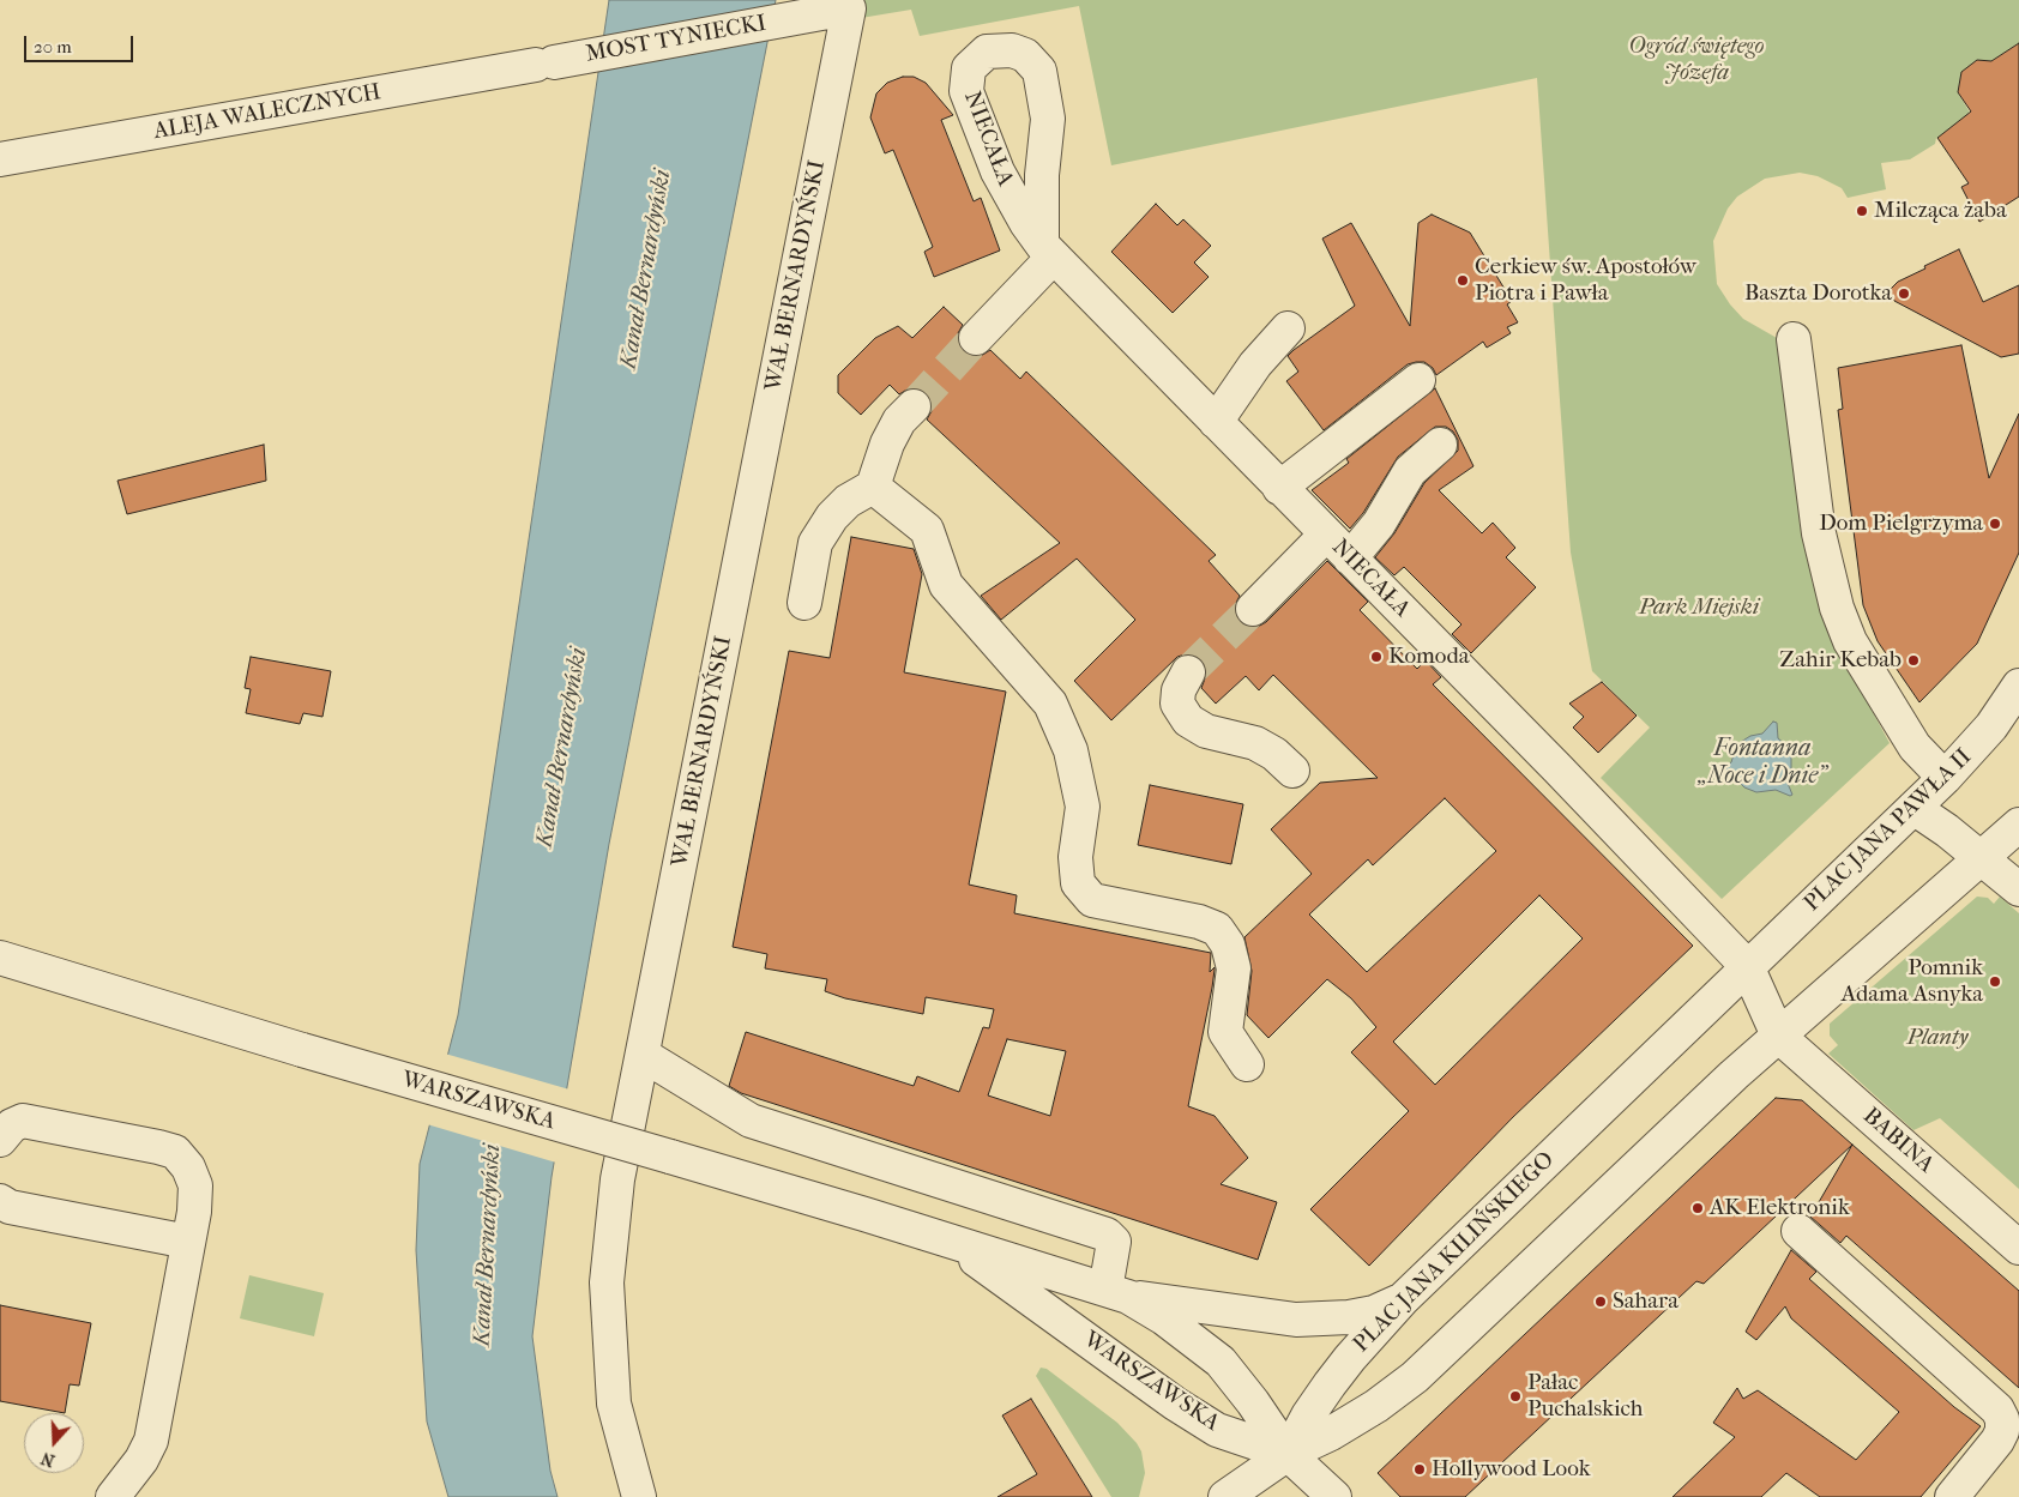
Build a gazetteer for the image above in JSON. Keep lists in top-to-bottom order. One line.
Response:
{"streets":{"street":["MOST TYNIECKI","ALEJA WALECZNYCH","NIECAŁA","WAŁ BERNARDYŃSKI","PLAC JANA PAWŁA II","WARSZAWSKA","BABINA","PLAC JANA KILIŃSKIEGO"]},"crossings":[["MOST TYNIECKI","ALEJA WALECZNYCH"],["MOST TYNIECKI","WAŁ BERNARDYŃSKI"],["NIECAŁA","PLAC JANA PAWŁA II"],["NIECAŁA","BABINA"],["NIECAŁA","PLAC JANA KILIŃSKIEGO"],["PLAC JANA PAWŁA II","PLAC JANA KILIŃSKIEGO"],["WARSZAWSKA","PLAC JANA KILIŃSKIEGO"]],"water":["Kanał Bernardyński","Fontanna „Noce i Dnie”"],"parks":["Ogród świętego Józefa","Park Miejski","Planty"],"places":["Milcząca żaba","Cerkiew św. Apostołów Piotra i Pawła","Baszta Dorotka","Dom Pielgrzyma","Komoda","Zahir Kebab","Pomnik Adama Asnyka","AK Elektronik","Sahara","Pałac Puchalskich","Hollywood Look"],"scale_bar":"20 m","north":"bottom"}
